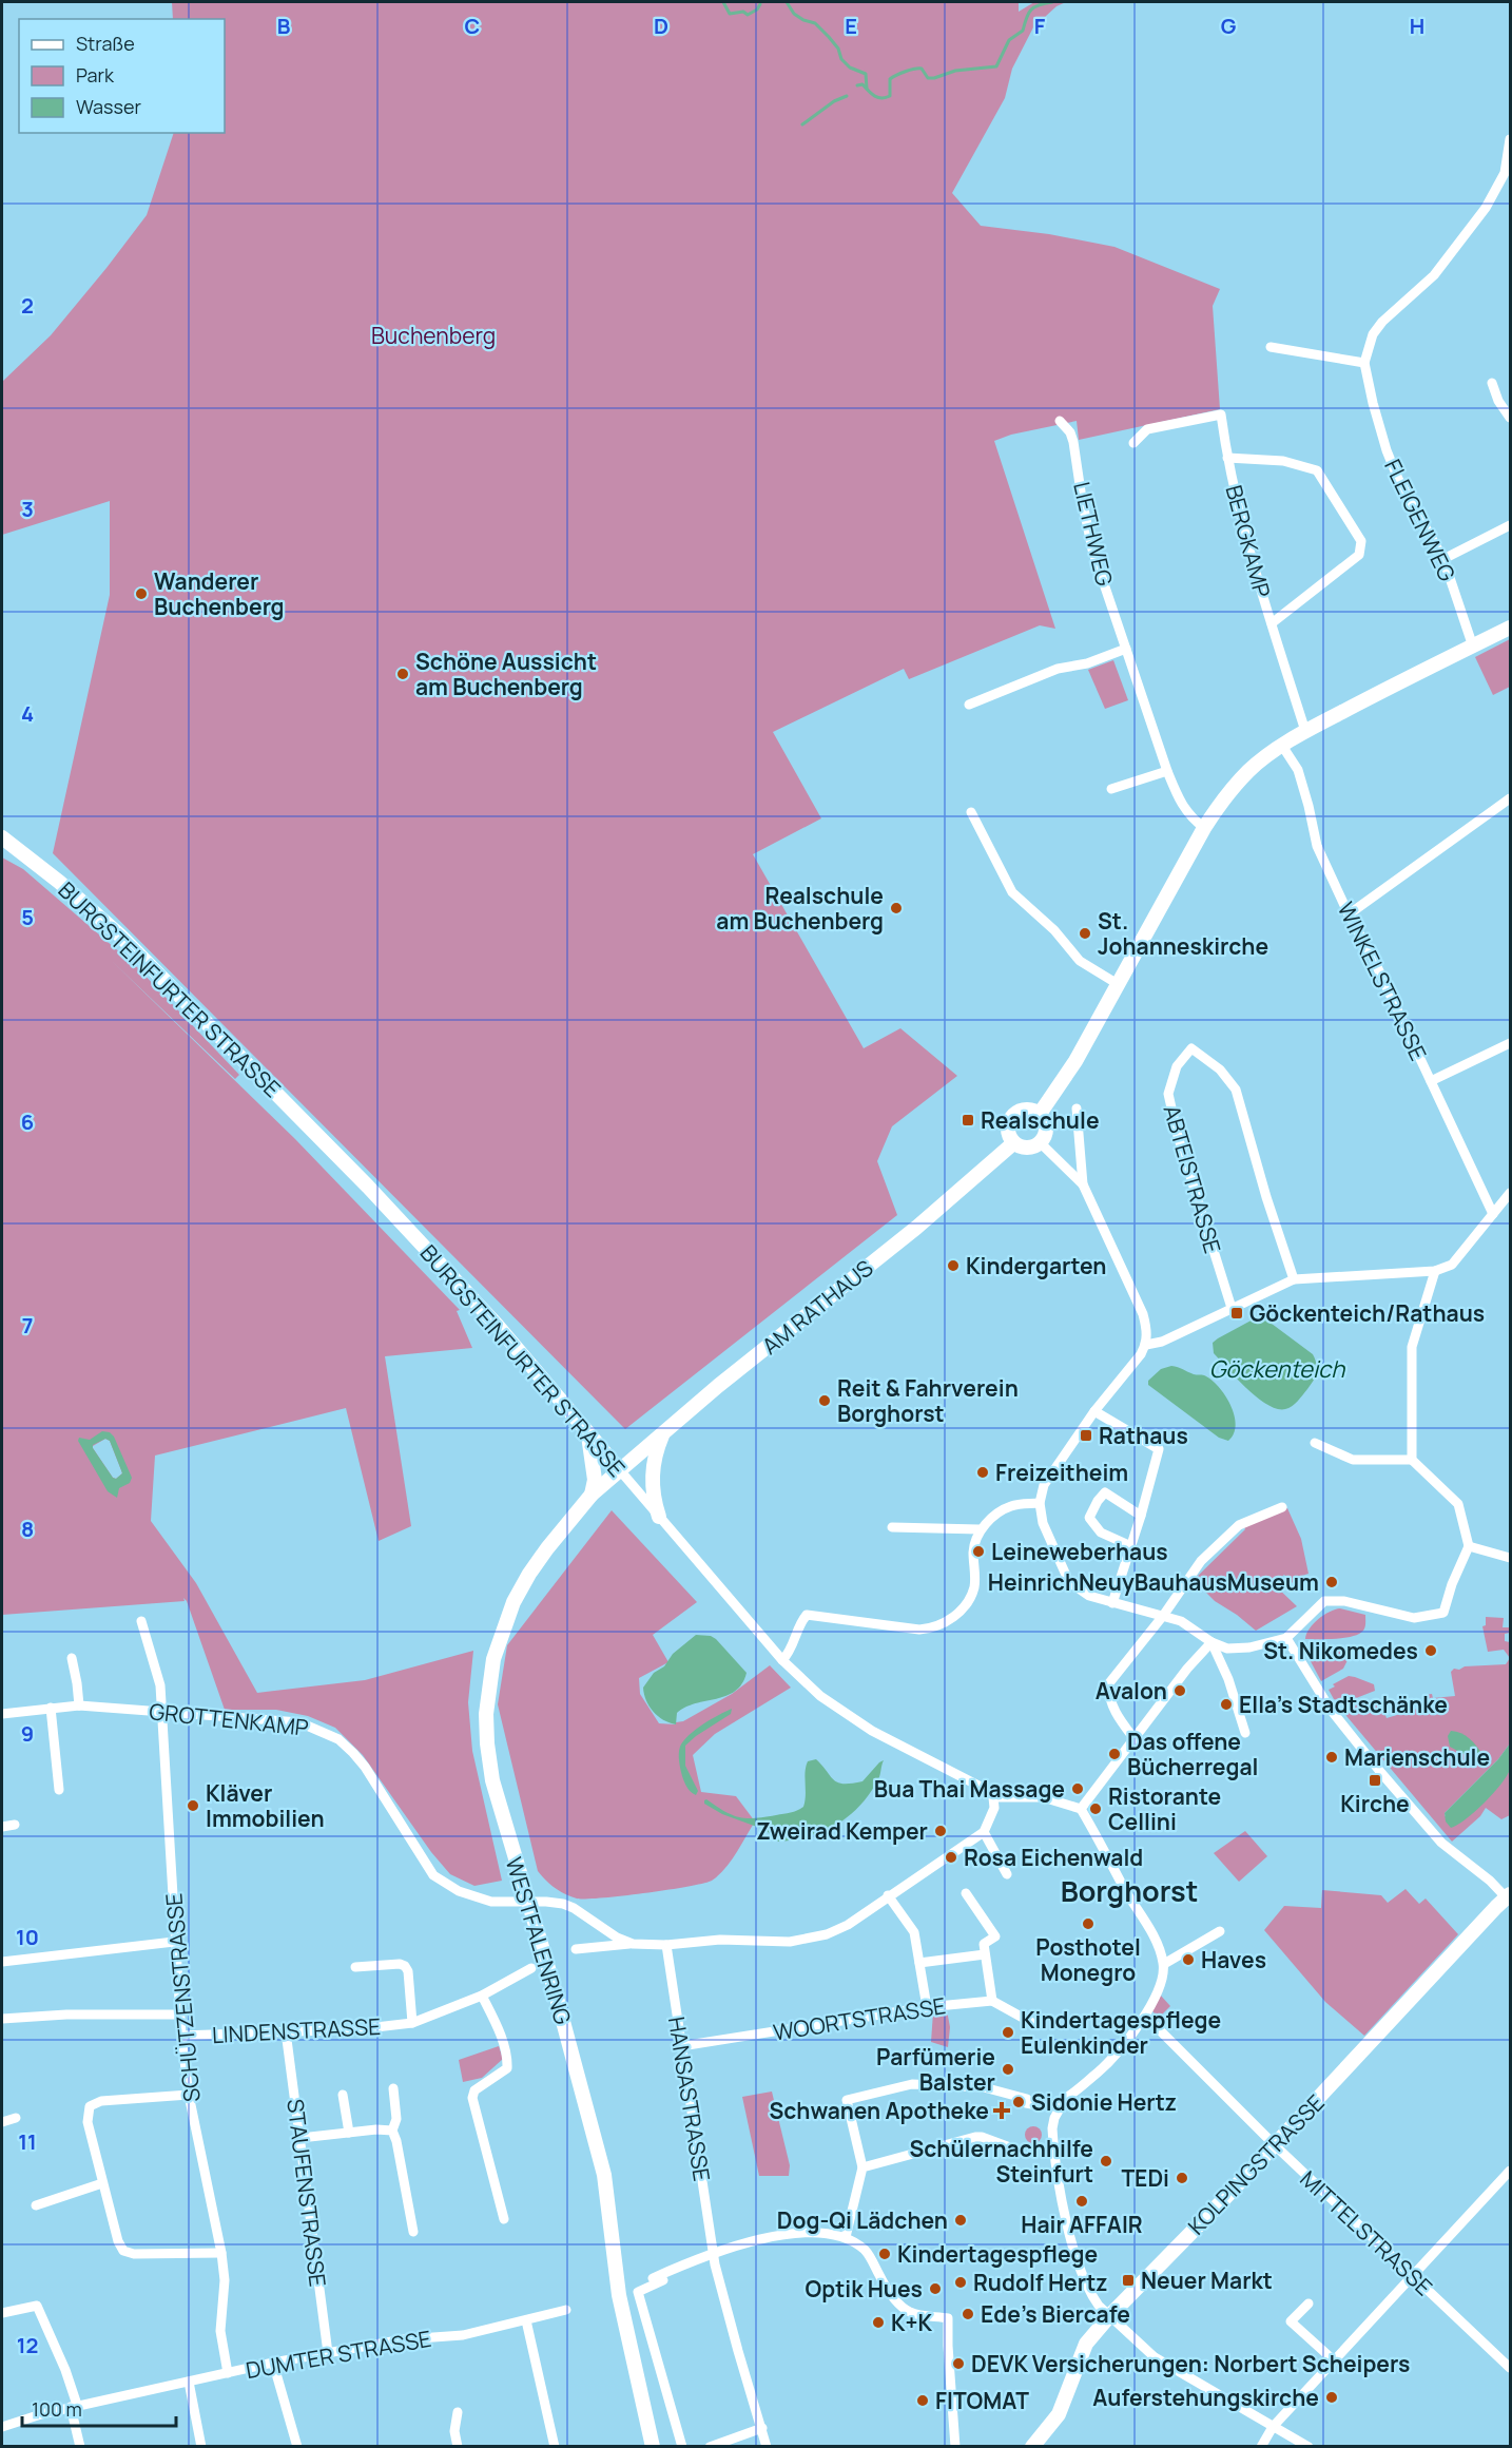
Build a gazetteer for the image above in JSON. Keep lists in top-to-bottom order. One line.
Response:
{"streets":{"main road":["BURGSTEINFURTER STRASSE","AM RATHAUS","WESTFALENRING","KOLPINGSTRASSE"],"street":["FLEIGENWEG","LIETHWEG","BERGKAMP","WINKELSTRASSE","ABTEISTRASSE","GROTTENKAMP","SCHÜTZENSTRASSE","WOORTSTRASSE","LINDENSTRASSE","HANSASTRASSE","STAUFENSTRASSE","MITTELSTRASSE","DUMTER STRASSE"]},"crossings":[["BURGSTEINFURTER STRASSE","AM RATHAUS"],["BURGSTEINFURTER STRASSE","WESTFALENRING"],["AM RATHAUS","WESTFALENRING"],["GROTTENKAMP","WESTFALENRING"],["GROTTENKAMP","SCHÜTZENSTRASSE"],["SCHÜTZENSTRASSE","LINDENSTRASSE"],["SCHÜTZENSTRASSE","DUMTER STRASSE"],["WOORTSTRASSE","HANSASTRASSE"],["LINDENSTRASSE","STAUFENSTRASSE"],["KOLPINGSTRASSE","MITTELSTRASSE"],["STAUFENSTRASSE","DUMTER STRASSE"]],"districts":["Borghorst"],"water":["Göckenteich"],"parks":["Buchenberg"],"places":{"other":["Wanderer Buchenberg","Schöne Aussicht am Buchenberg","Realschule am Buchenberg","St. Johanneskirche","Kindergarten","Reit & Fahrverein Borghorst","Freizeitheim","Leineweberhaus","HeinrichNeuyBauhausMuseum","St. Nikomedes","Avalon","Ella's Stadtschänke","Das offene Bücherregal","Marienschule","Bua Thai Massage","Kläver Immobilien","Ristorante Cellini","Zweirad Kemper","Rosa Eichenwald","Posthotel Monegro","Haves","Kindertagespflege Eulenkinder","Parfümerie Balster","Sidonie Hertz","Schülernachhilfe Steinfurt","TEDi","Hair AFFAIR","Dog-Qi Lädchen","Kindertagespflege","Rudolf Hertz","Optik Hues","Ede's Biercafe","K+K","DEVK Versicherungen: Norbert Scheipers","Auferstehungskirche","FITOMAT"],"transit":["Realschule","Göckenteich/Rathaus","Rathaus","Kirche","Neuer Markt"],"health":["Schwanen Apotheke"]},"legend":["Straße","Park","Wasser"],"scale_bar":"100 m","grid":{"columns":["B","C","D","E","F","G","H"],"rows":["2","3","4","5","6","7","8","9","10","11","12"]}}
